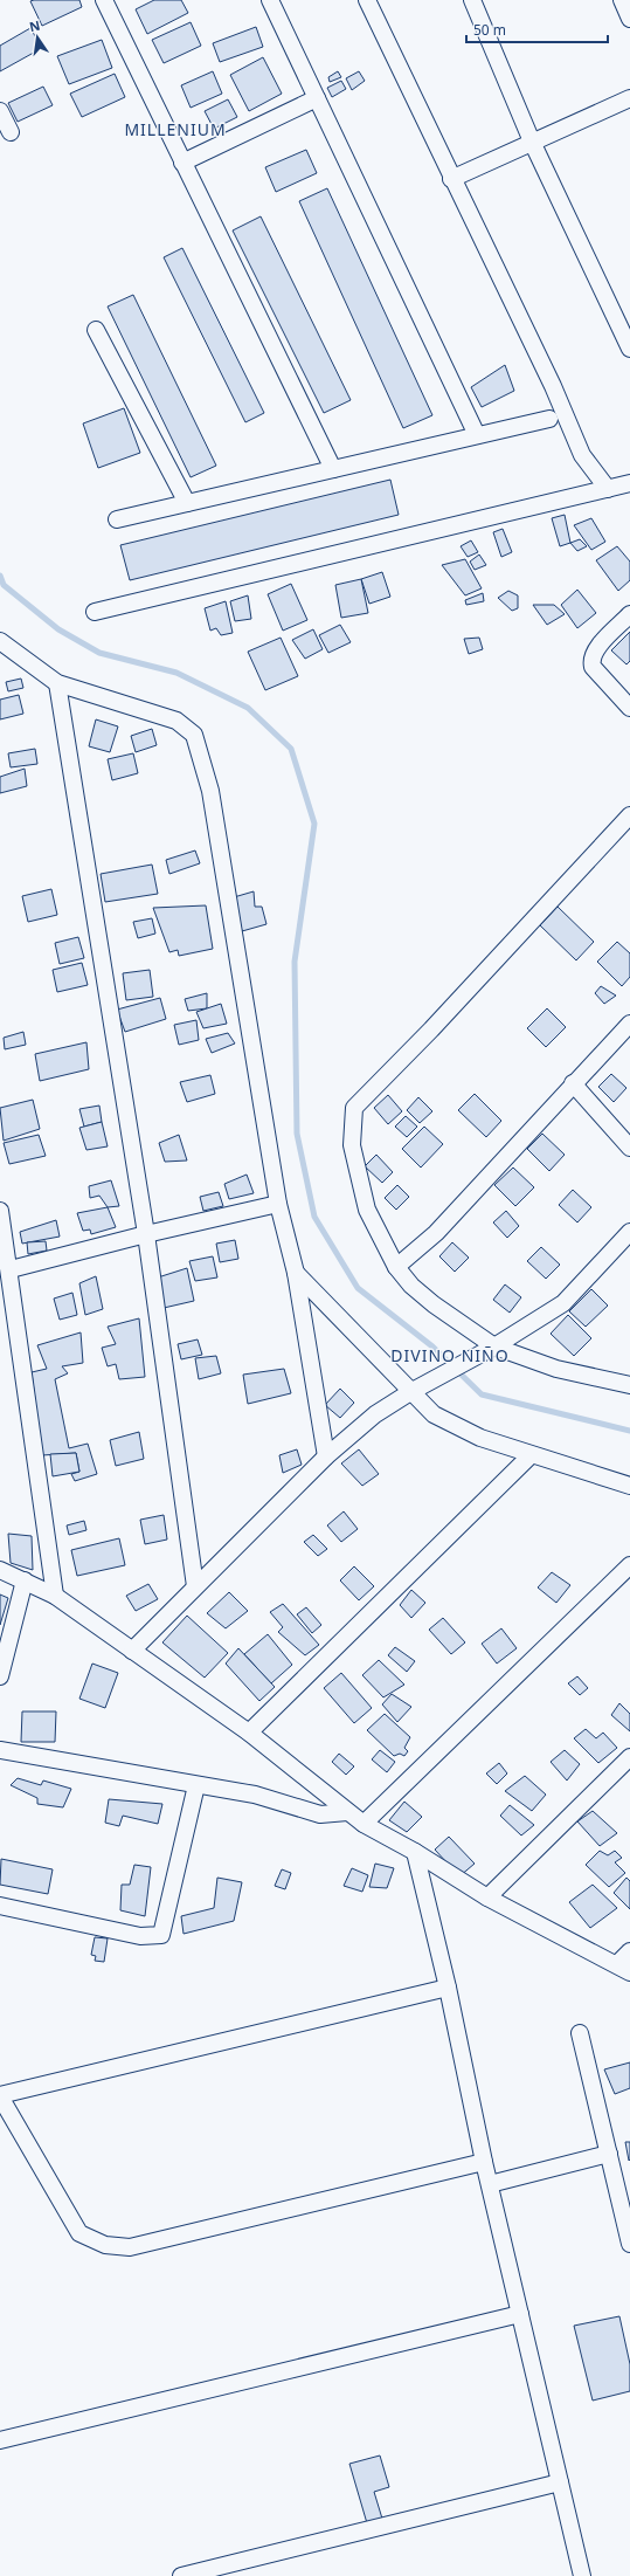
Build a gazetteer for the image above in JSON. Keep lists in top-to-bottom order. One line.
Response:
{"districts":["MILLENIUM","DIVINO NIÑO"],"scale_bar":"50 m","north":"top"}
